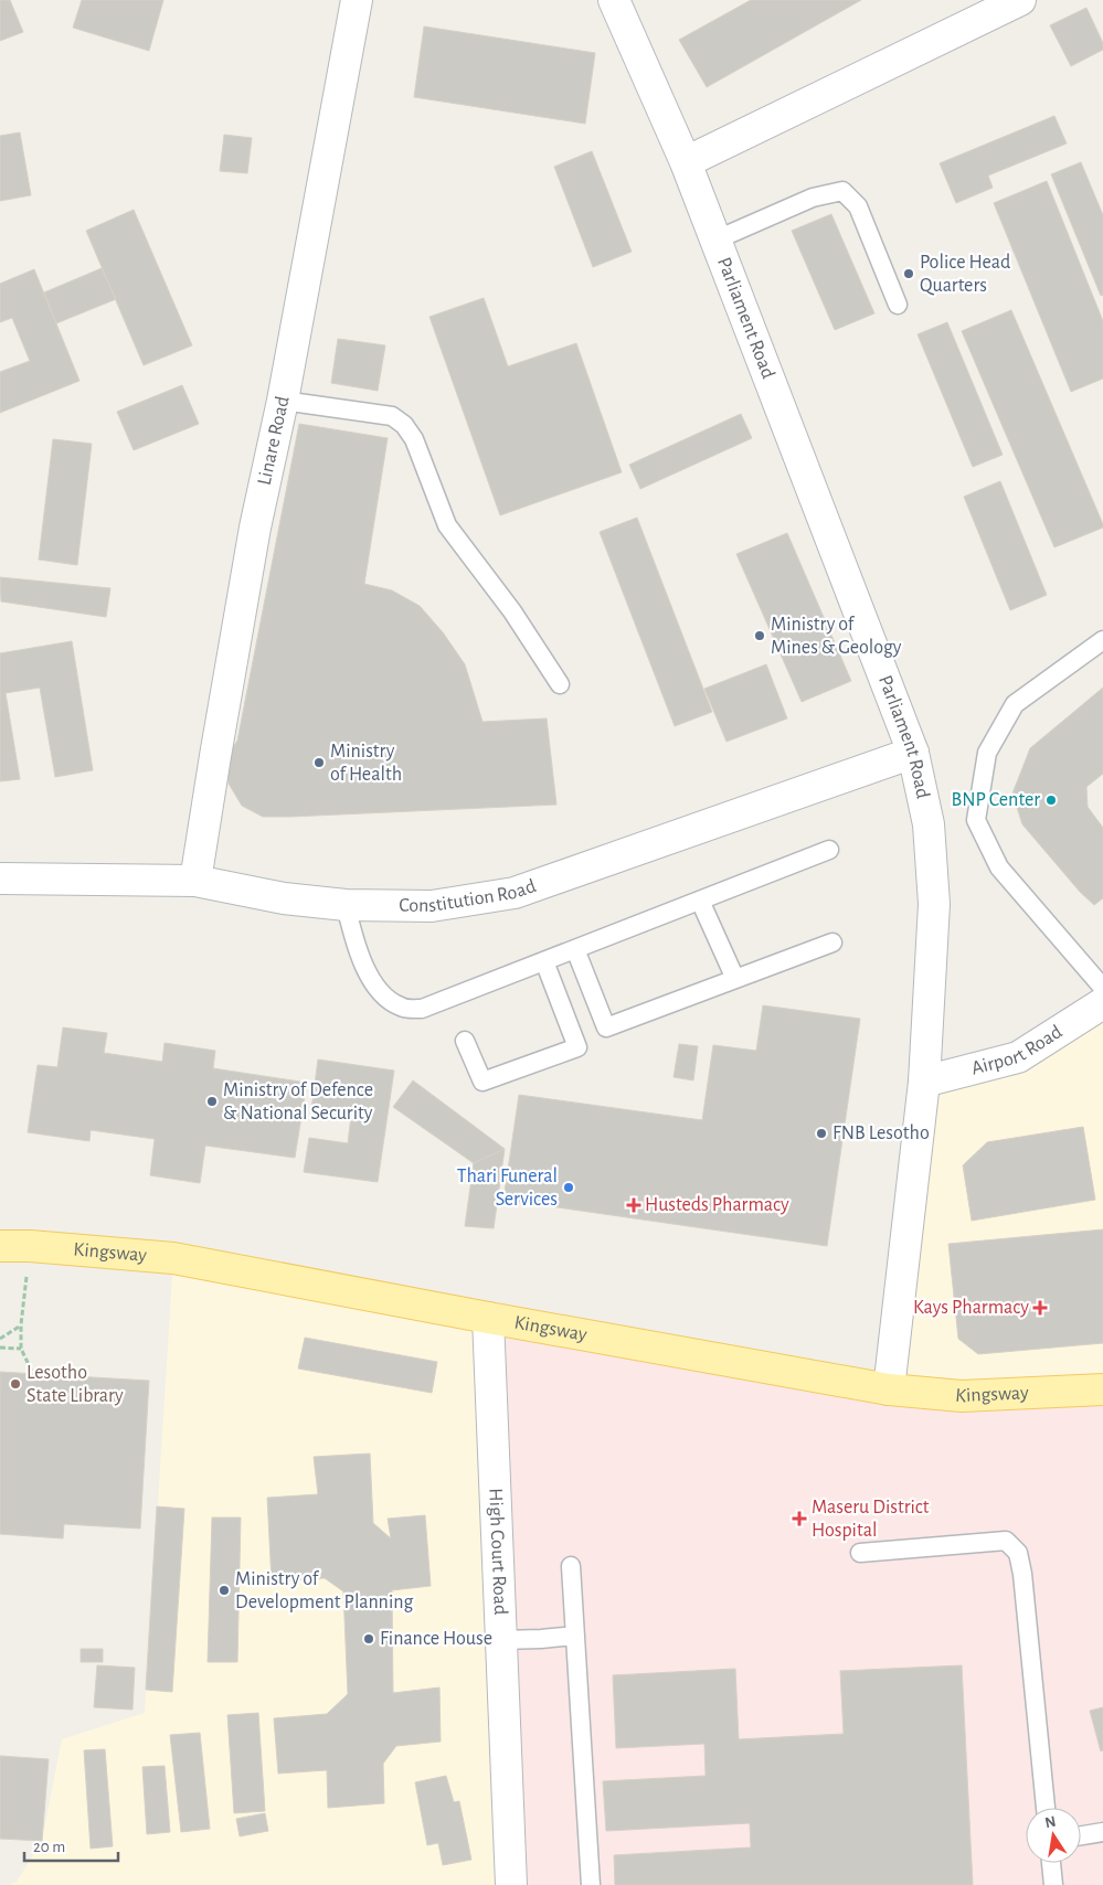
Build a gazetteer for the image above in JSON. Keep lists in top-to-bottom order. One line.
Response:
{"streets":{"main road":["Kingsway"],"street":["Parliament Road","Linare Road","Constitution Road","Airport Road","High Court Road"]},"crossings":[["Parliament Road","Constitution Road"],["Parliament Road","Airport Road"],["Parliament Road","Kingsway"],["Linare Road","Constitution Road"],["Kingsway","High Court Road"]],"places":{"other":["Police Head Quarters","Ministry of Mines & Geology","Ministry of Health","BNP Center","Ministry of Defence & National Security","FNB Lesotho","Thari Funeral Services","Lesotho State Library","Ministry of Development Planning","Finance House"],"health":["Husteds Pharmacy","Kays Pharmacy","Maseru District Hospital"]},"scale_bar":"20 m","north":"top"}
